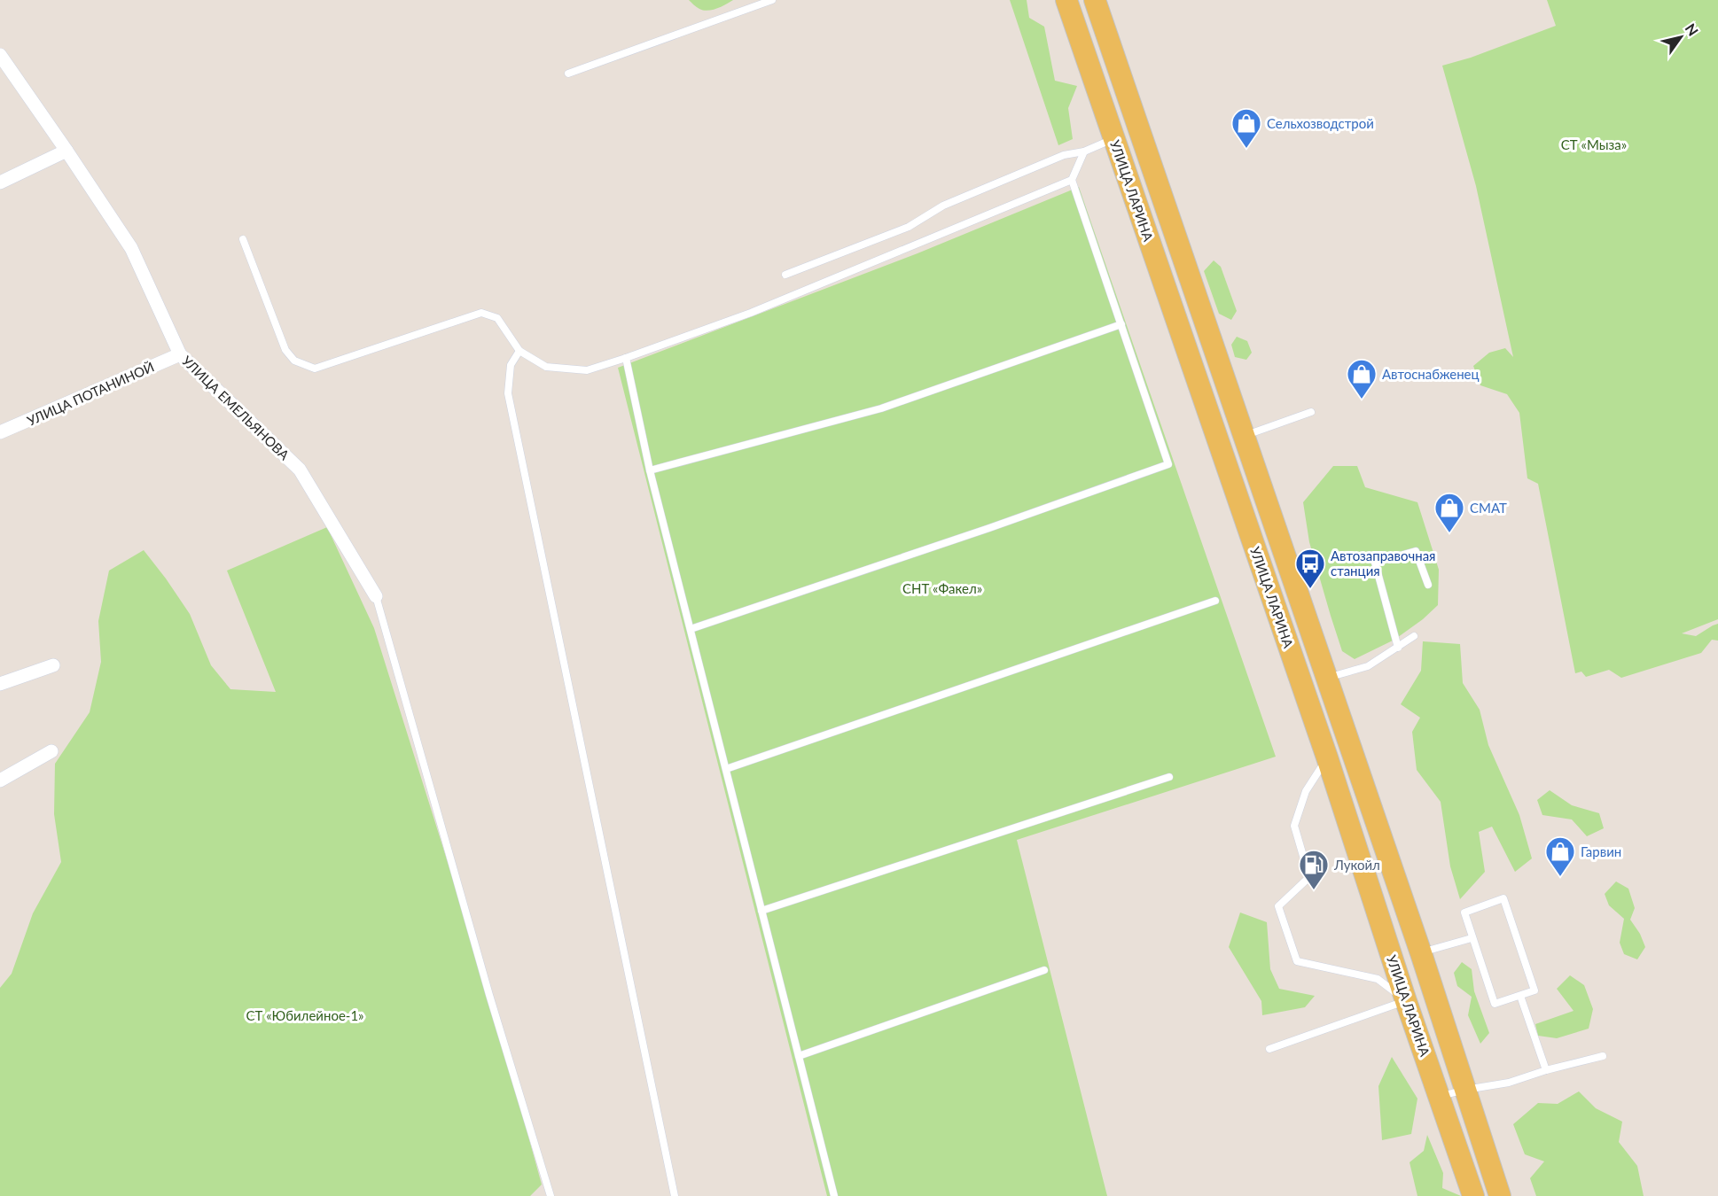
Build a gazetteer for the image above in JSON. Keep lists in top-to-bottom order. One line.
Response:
{"streets":{"main road":["УЛИЦА ЛАРИНА"],"street":["УЛИЦА ПОТАНИНОЙ","УЛИЦА ЕМЕЛЬЯНОВА"]},"crossings":[["УЛИЦА ПОТАНИНОЙ","УЛИЦА ЕМЕЛЬЯНОВА"]],"parks":["СТ «Мыза»","СНТ «Факел»","СТ «Юбилейное-1»"],"places":{"shop":["Сельхозводстрой","Автоснабженец","СМАТ","Гарвин"],"bus stop":["Автозаправочная станция"],"fuel station":["Лукойл"]},"north":"top right"}
